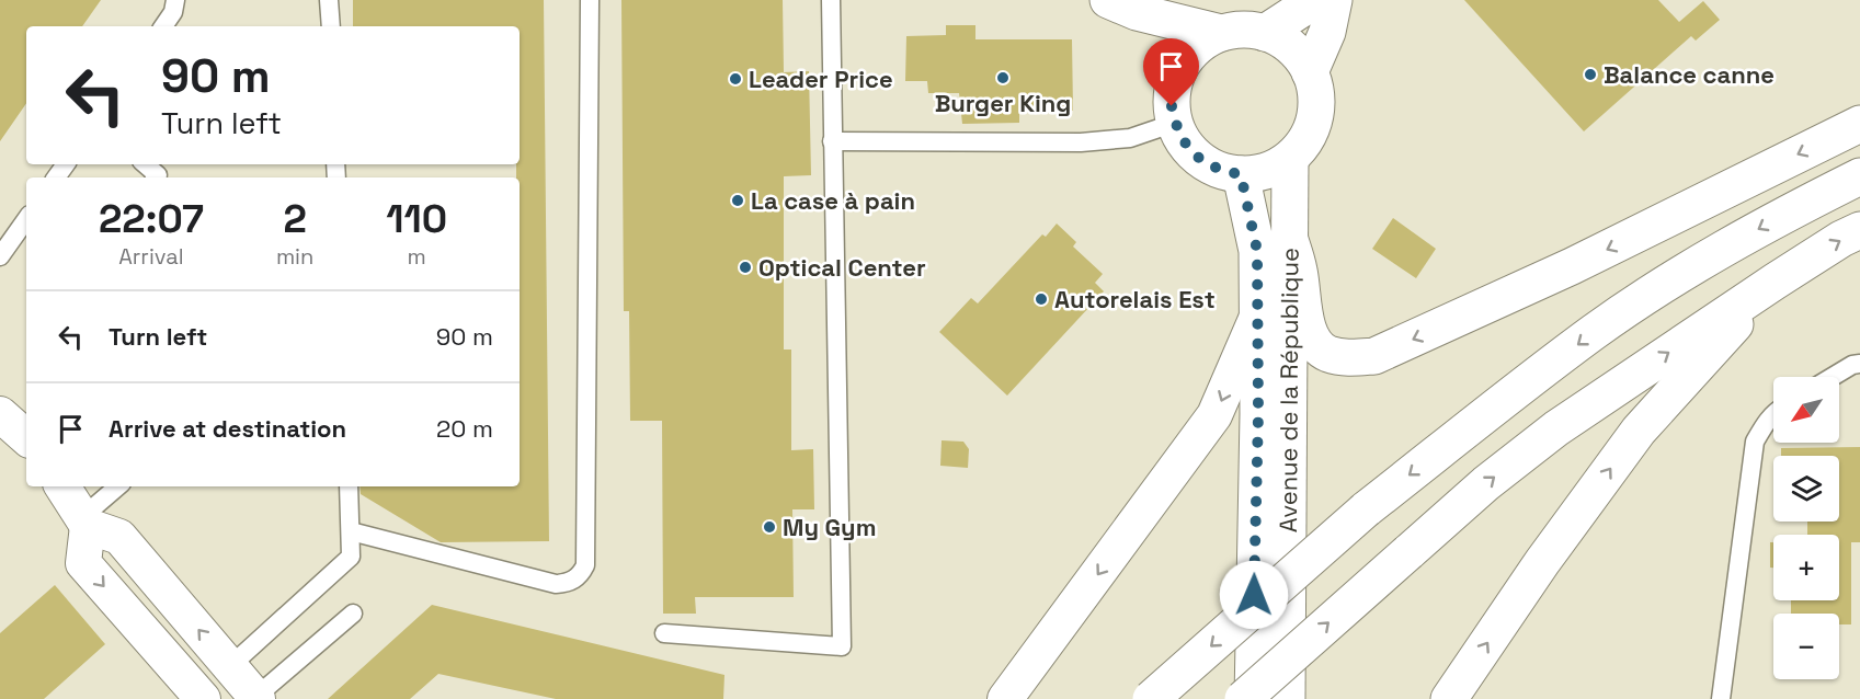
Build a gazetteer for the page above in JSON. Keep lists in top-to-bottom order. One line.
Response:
{"streets":{"main road":["Avenue de la République"]},"places":["Balance canne","Burger King","Leader Price","La case à pain","Optical Center","Autorelais Est","My Gym"],"north":"bottom left","page":{"turn":["90 m","Turn left"],"eta":["22:07","Arrival","2","min","110","m"],"list":[{"name":"Turn left","value":"90 m"},{"name":"Arrive at destination","value":"20 m"}],"map_buttons":["+","−"]}}
